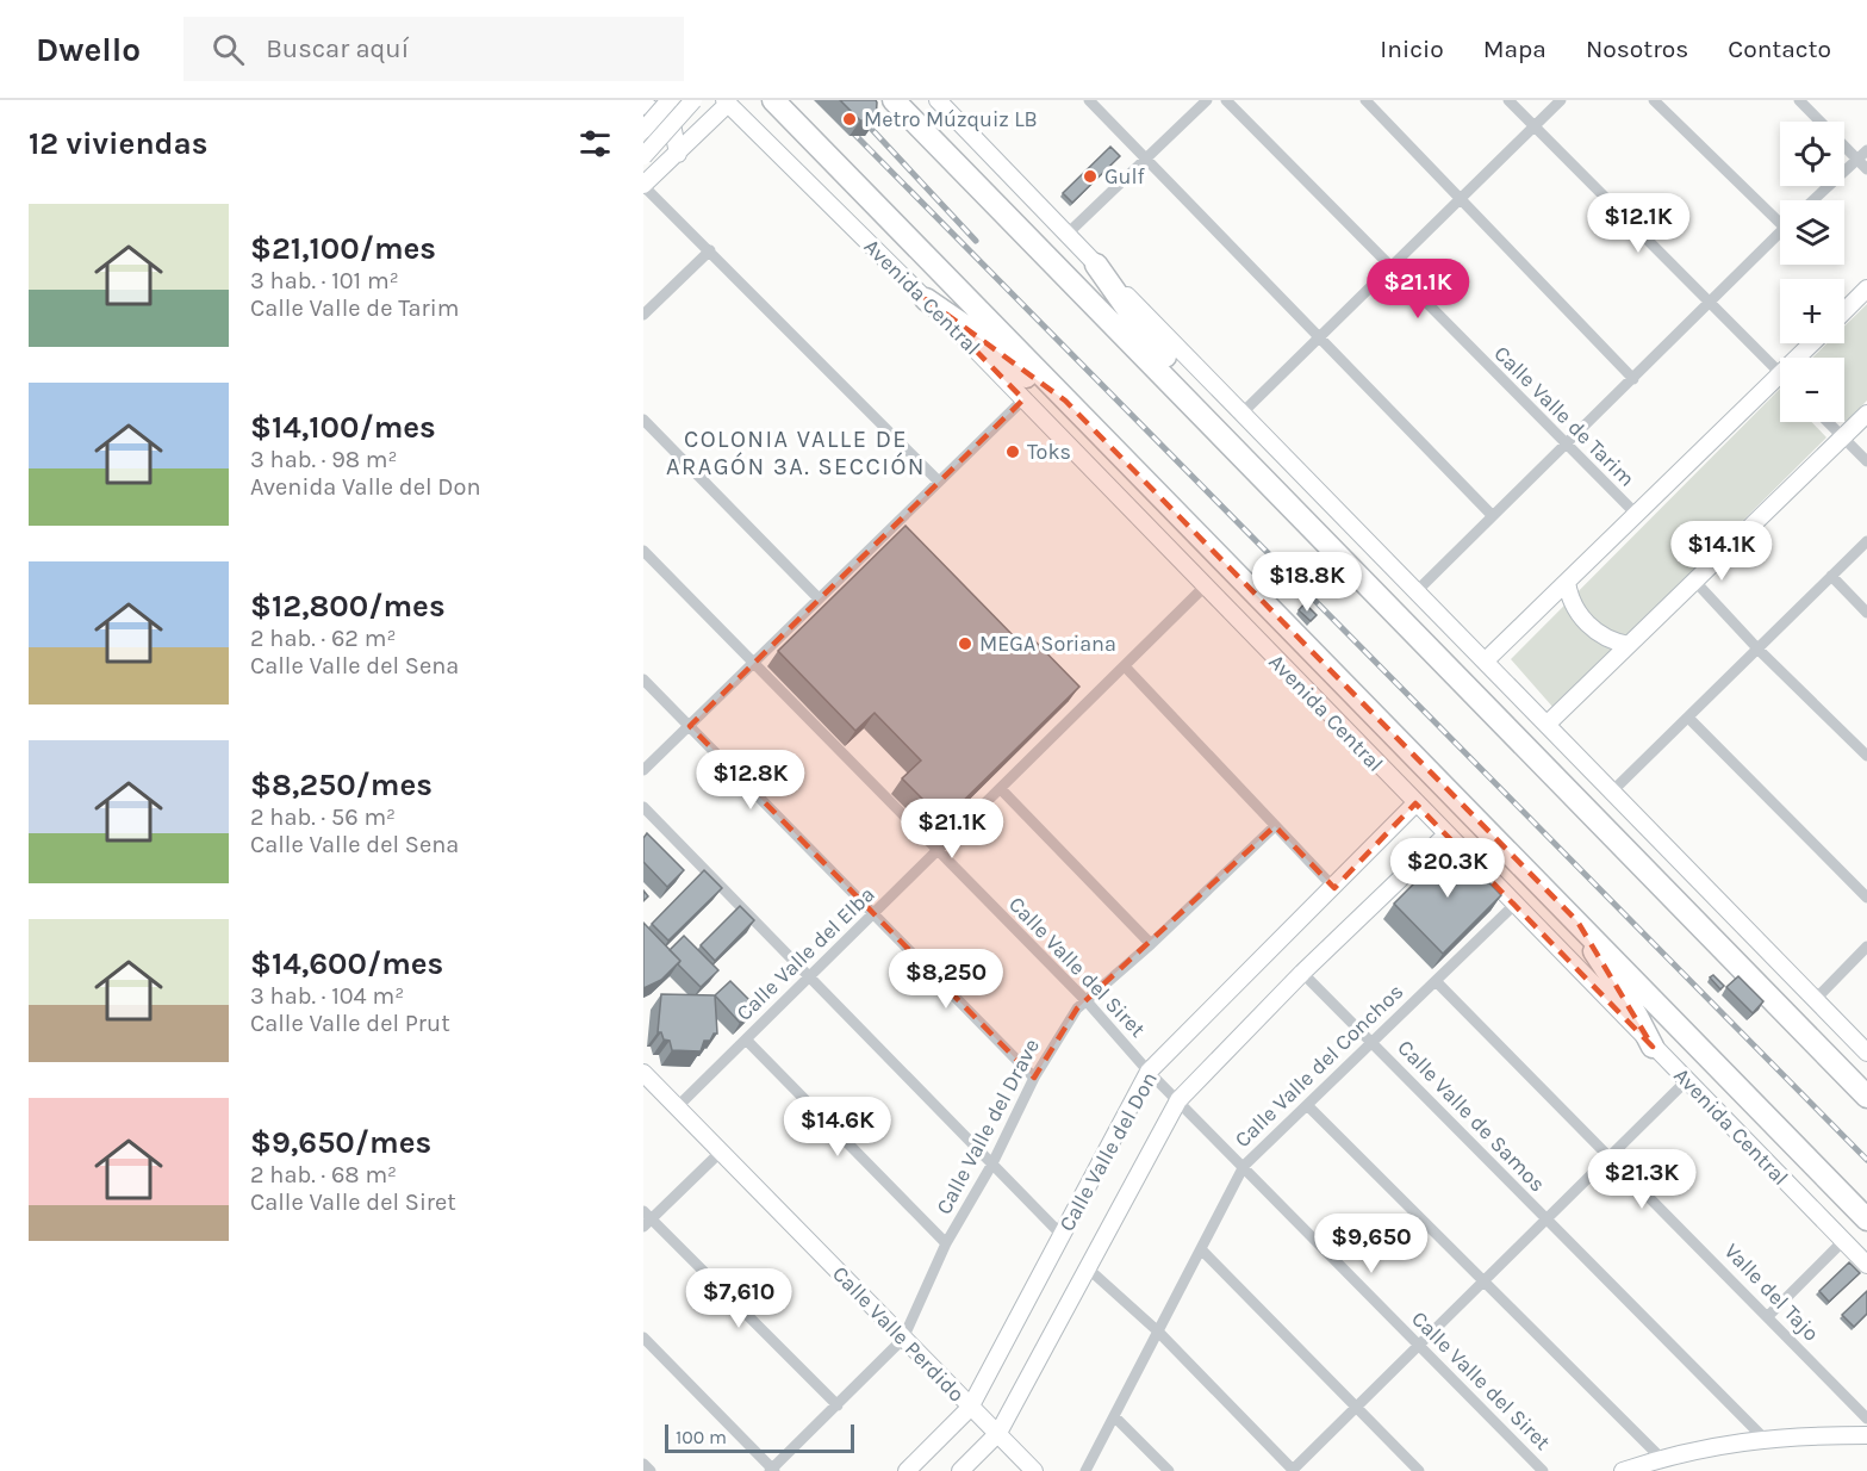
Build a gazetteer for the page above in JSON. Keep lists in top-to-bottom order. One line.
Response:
{"streets":{"highway":["Avenida Central"],"street":["Calle Valle de Tarim","Calle Valle del Elba","Calle Valle del Siret","Calle Valle del Conchos","Calle Valle de Samos","Calle Valle del Drave","Calle Valle del Don","Valle del Tajo","Calle Valle Perdido"]},"crossings":[["Avenida Central","Calle Valle del Elba"],["Avenida Central","Calle Valle del Conchos"],["Avenida Central","Calle Valle del Don"],["Calle Valle del Elba","Calle Valle del Siret"],["Calle Valle del Elba","Calle Valle Perdido"],["Calle Valle del Siret","Calle Valle del Conchos"],["Calle Valle del Siret","Calle Valle del Drave"],["Calle Valle del Siret","Calle Valle del Don"],["Calle Valle del Conchos","Calle Valle de Samos"],["Calle Valle del Conchos","Valle del Tajo"],["Calle Valle de Samos","Calle Valle del Don"],["Calle Valle del Drave","Calle Valle Perdido"],["Calle Valle del Don","Calle Valle Perdido"]],"districts":["COLONIA VALLE DE ARAGÓN 3A. SECCIÓN"],"places":["Metro Múzquiz LB","Gulf","Toks","MEGA Soriana"],"scale_bar":"100 m","page":{"header":"Dwello","search":"Buscar aquí","nav":["Inicio","Mapa","Nosotros","Contacto"],"heading":"12 viviendas","map_buttons":["+","−"],"list":[{"name":"$21,100/mes","note":"3 hab. · 101 m² · Calle Valle de Tarim"},{"name":"$14,100/mes","note":"3 hab. · 98 m² · Avenida Valle del Don"},{"name":"$12,800/mes","note":"2 hab. · 62 m² · Calle Valle del Sena"},{"name":"$8,250/mes","note":"2 hab. · 56 m² · Calle Valle del Sena"},{"name":"$14,600/mes","note":"3 hab. · 104 m² · Calle Valle del Prut"},{"name":"$9,650/mes","note":"2 hab. · 68 m² · Calle Valle del Siret"}],"price":["$12.1K","$21.1K","$14.1K","$18.8K","$12.8K","$21.1K","$20.3K","$8,250","$14.6K","$21.3K","$9,650","$7,610"],"scale":"100 m"}}
